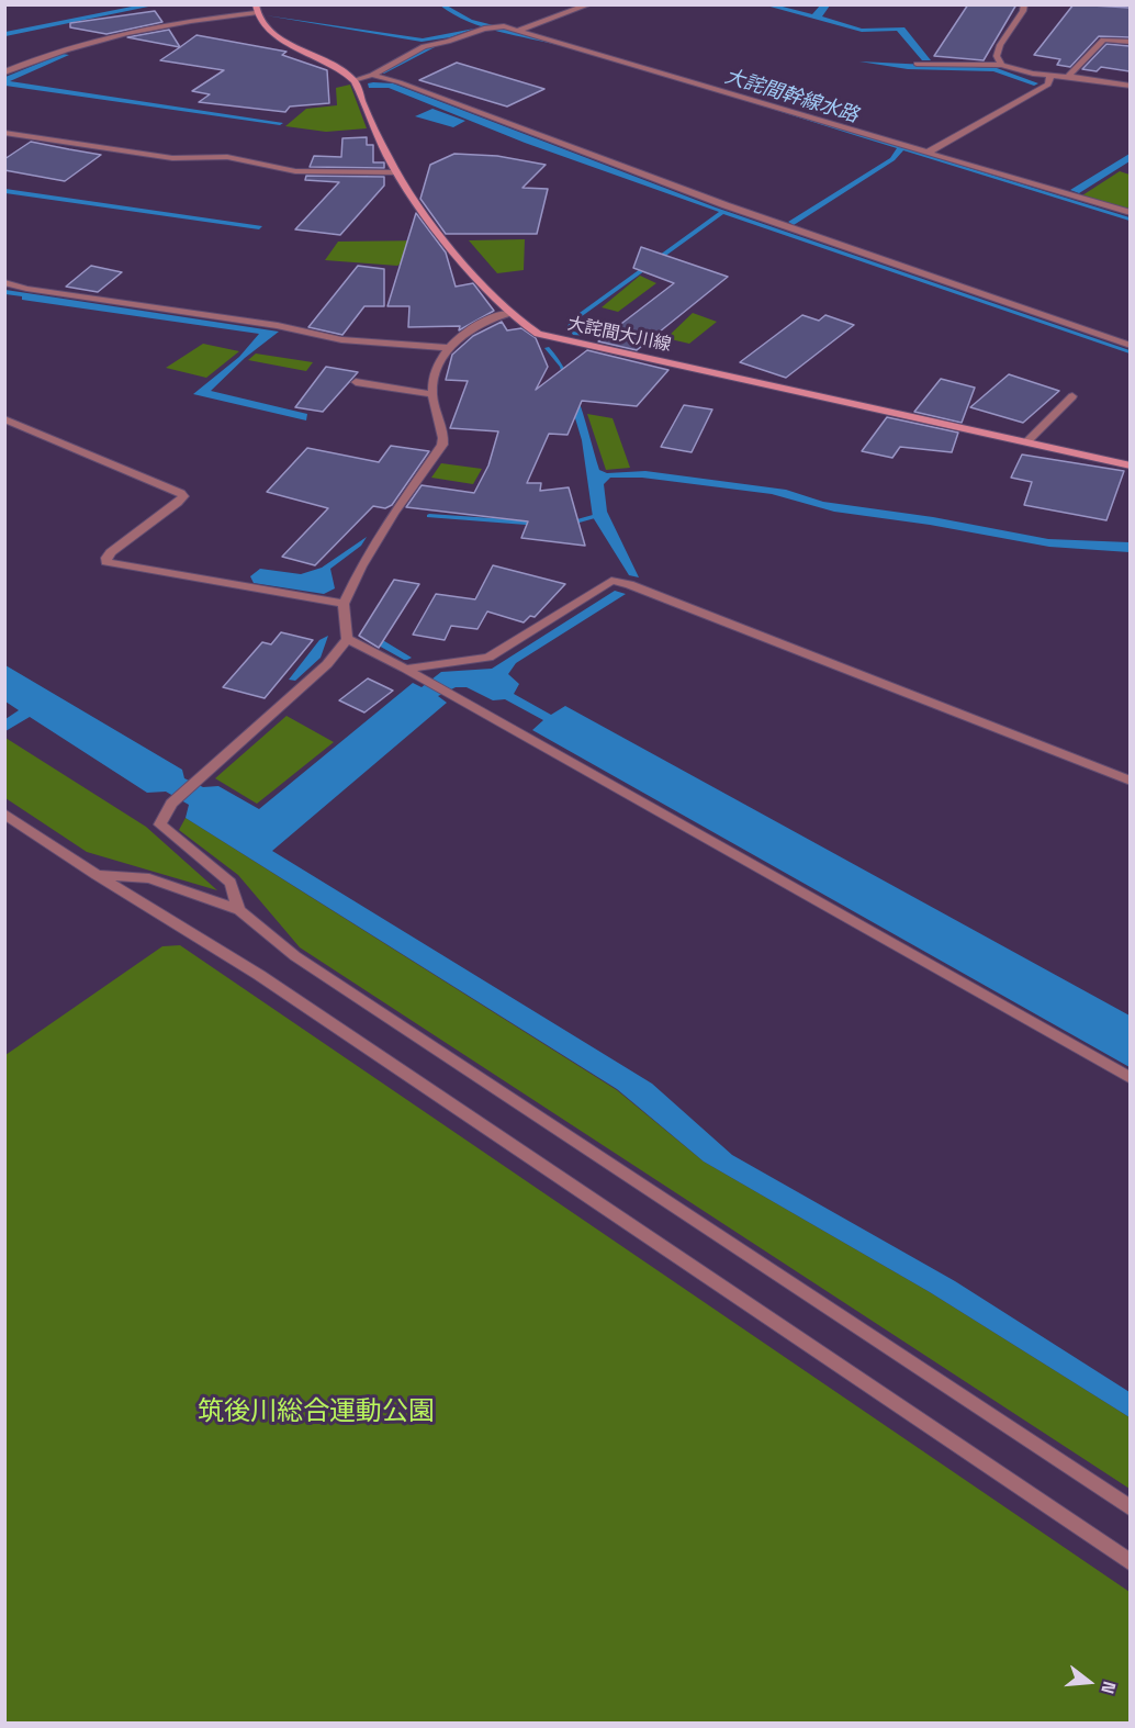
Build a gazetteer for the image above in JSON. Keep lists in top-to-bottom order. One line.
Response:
{"streets":{"main road":["大詫間大川線"]},"water":["大詫間幹線水路"],"parks":["筑後川総合運動公園"],"north":"right"}
